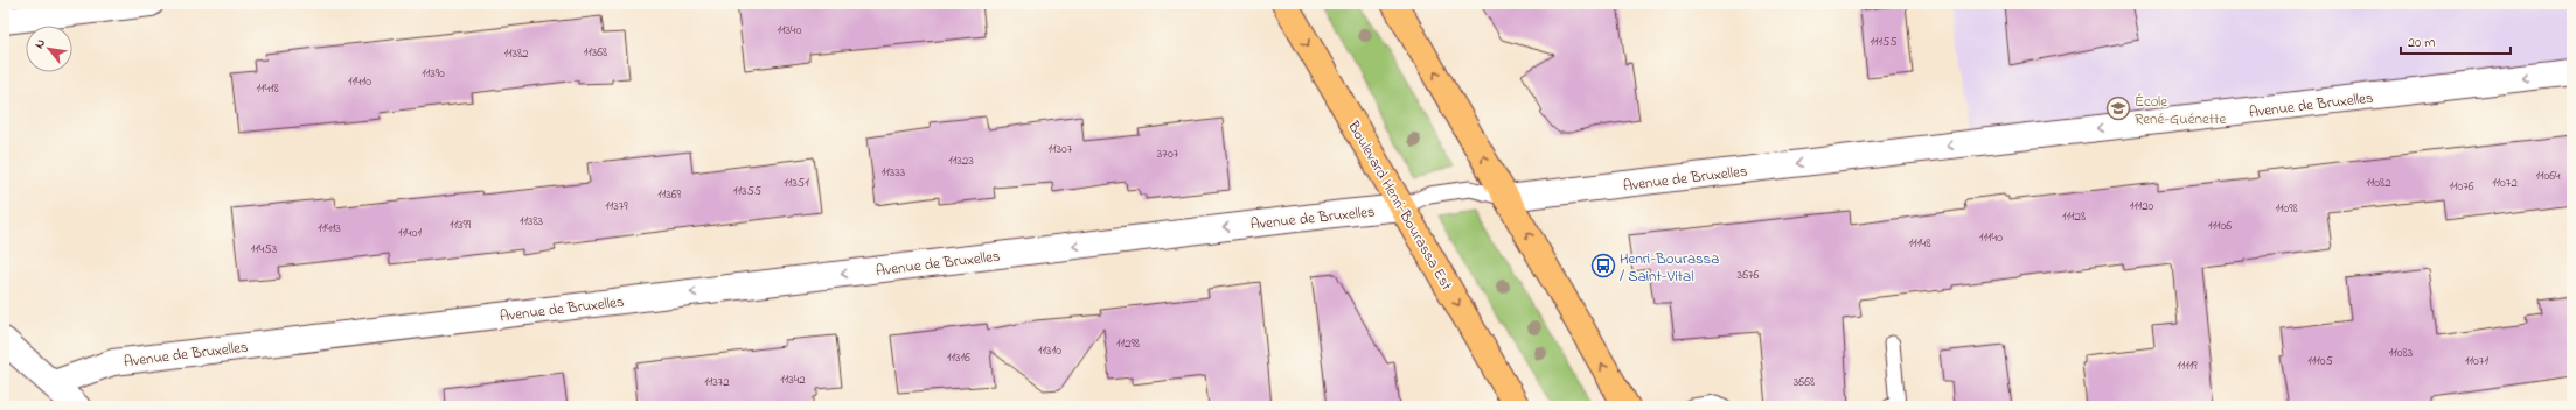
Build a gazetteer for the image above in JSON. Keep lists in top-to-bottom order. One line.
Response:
{"streets":{"main road":["Boulevard Henri-Bourassa Est"],"street":["Avenue de Bruxelles"]},"crossings":[["Avenue de Bruxelles","Boulevard Henri-Bourassa Est"]],"one_way":["Avenue de Bruxelles"],"places":{"school or university":["École René-Guénette"],"bus stop":["Henri-Bourassa / Saint-Vital"]},"house_numbers":["11340","11155","11368","11382","11390","11410","11418","11307","3707","11323","11333","11064","11351","11082","11072","11076","11355","11369","11379","11120","11098","11128","11383","11399","11106","11413","11401","11140","11148","11453","3676","11298","11310","11083","11316","11105","11071","11119","11342","11372","3668"],"scale_bar":"20 m","north":"top left"}
